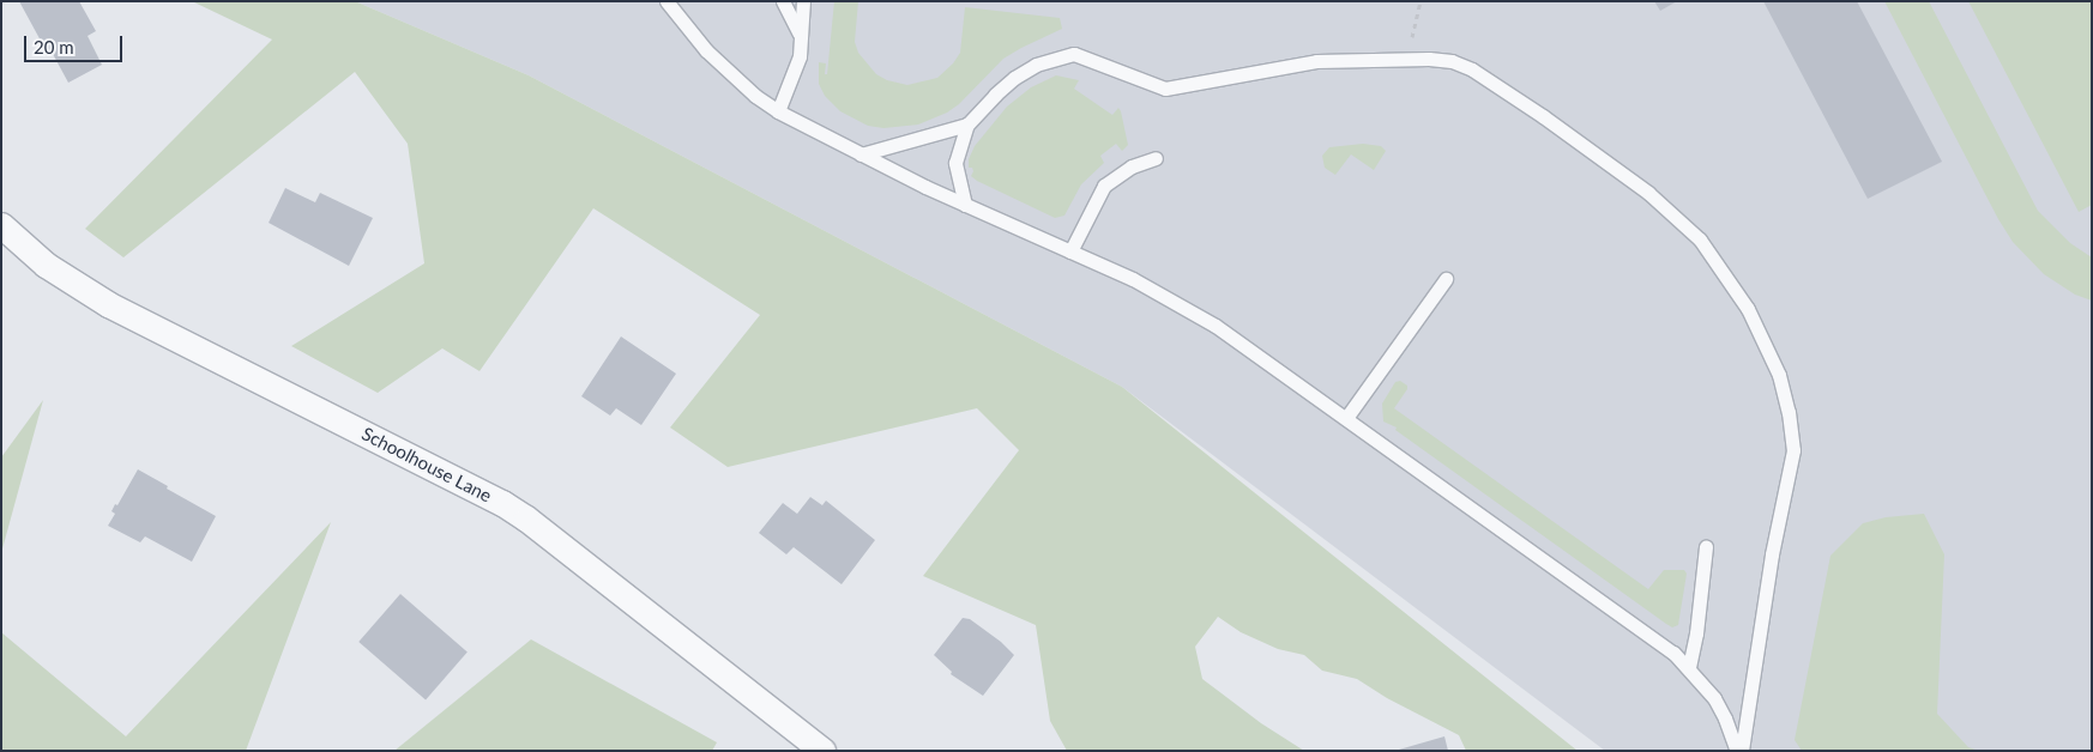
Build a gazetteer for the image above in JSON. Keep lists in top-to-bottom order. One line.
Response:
{"streets":{"street":["Schoolhouse Lane"]},"scale_bar":"20 m"}
